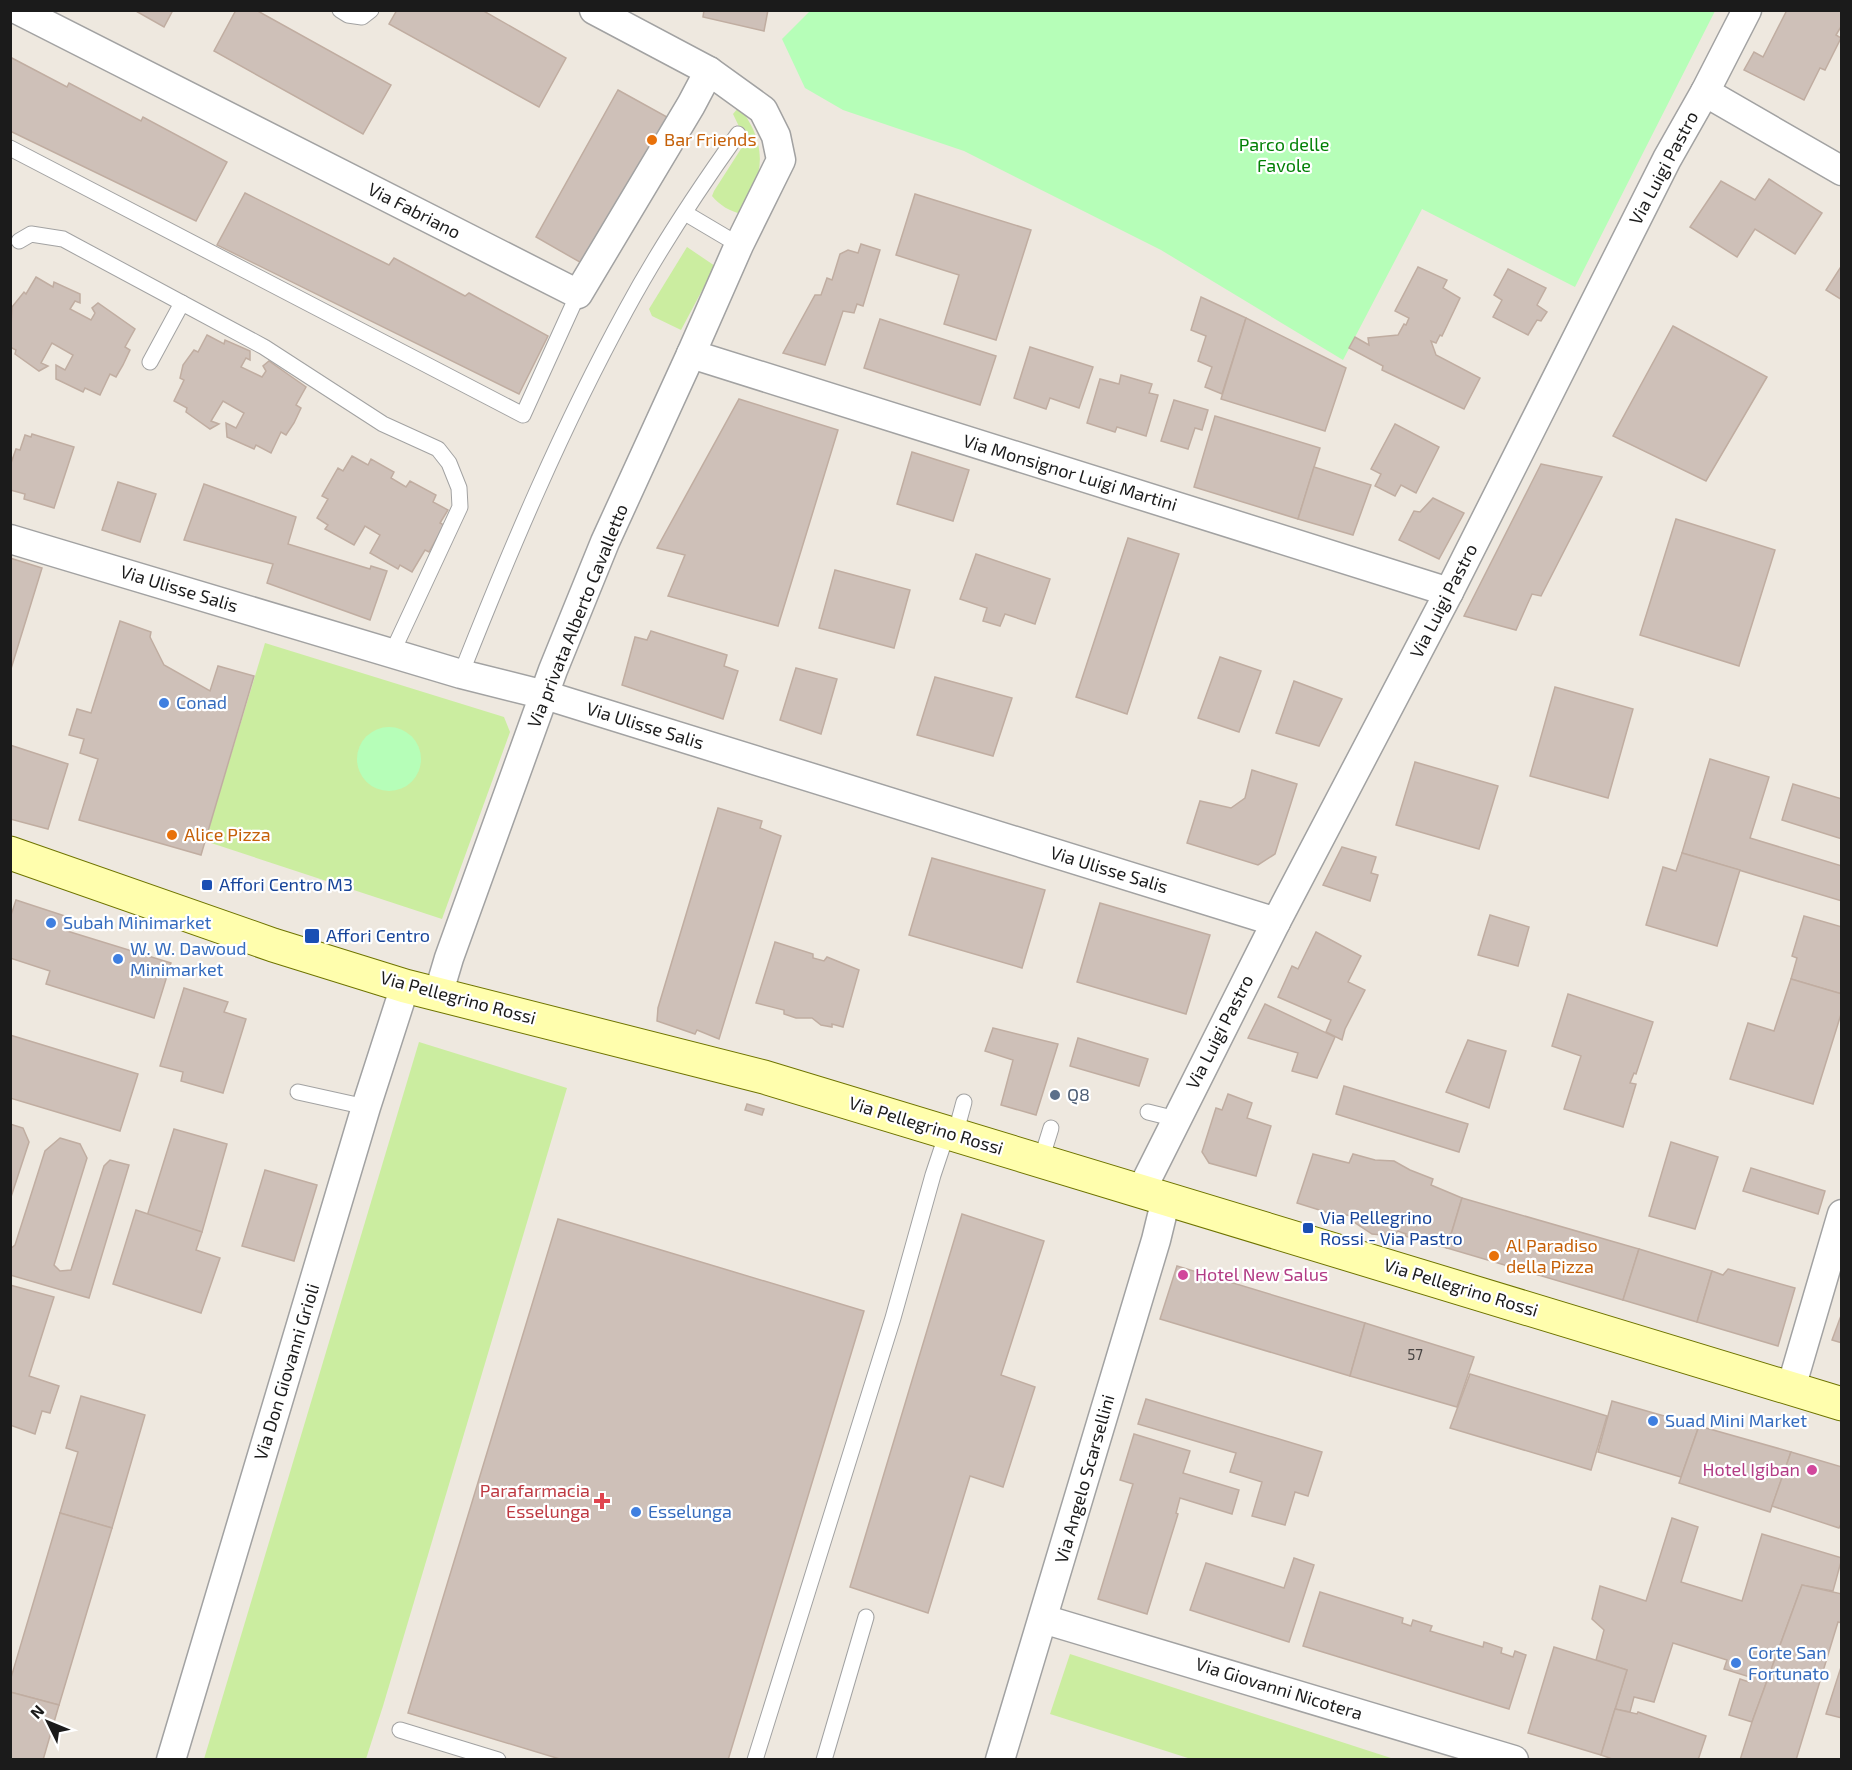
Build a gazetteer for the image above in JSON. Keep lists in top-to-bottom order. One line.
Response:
{"streets":{"main road":["Via Pellegrino Rossi"],"street":["Via Luigi Pastro","Via Fabriano","Via Monsignor Luigi Martini","Via Ulisse Salis","Via privata Alberto Cavalletto","Via Don Giovanni Grioli","Via Angelo Scarsellini","Via Giovanni Nicotera"]},"crossings":[["Via Luigi Pastro","Via Monsignor Luigi Martini"],["Via Luigi Pastro","Via Ulisse Salis"],["Via Luigi Pastro","Via Pellegrino Rossi"],["Via Luigi Pastro","Via Angelo Scarsellini"],["Via Monsignor Luigi Martini","Via privata Alberto Cavalletto"],["Via Ulisse Salis","Via privata Alberto Cavalletto"],["Via privata Alberto Cavalletto","Via Pellegrino Rossi"],["Via Pellegrino Rossi","Via Don Giovanni Grioli"],["Via Pellegrino Rossi","Via Angelo Scarsellini"],["Via Angelo Scarsellini","Via Giovanni Nicotera"]],"parks":["Parco delle Favole"],"places":{"other":["Bar Friends","Conad","Alice Pizza","Subah Minimarket","W. W. Dawoud Minimarket","Q8","Al Paradiso della Pizza","Hotel New Salus","Suad Mini Market","Hotel Igiban","Esselunga","Corte San Fortunato"],"transit":["Affori Centro M3","Affori Centro","Via Pellegrino Rossi - Via Pastro"],"health":["Parafarmacia Esselunga"]},"house_numbers":["57"],"north":"top left"}
